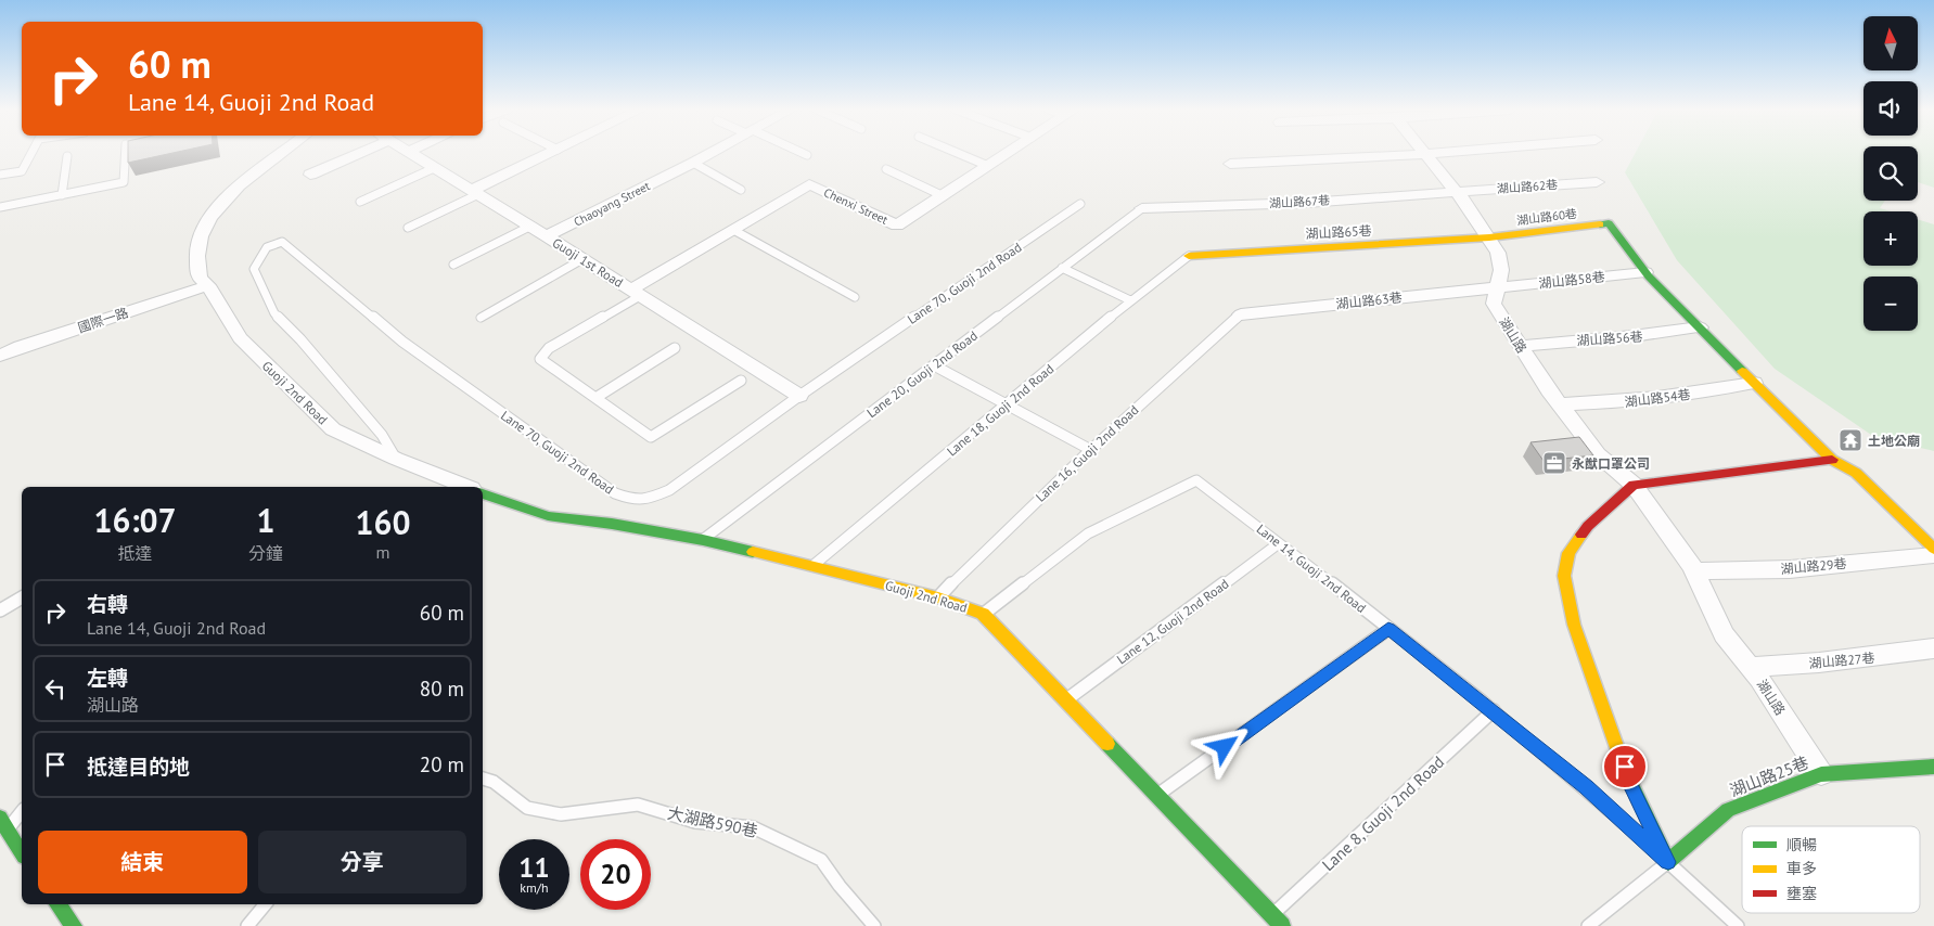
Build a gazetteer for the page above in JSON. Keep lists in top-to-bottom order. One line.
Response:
{"streets":{"street":["湖山路62巷","湖山路67巷","Chaoyang Street","Chenxi Street","湖山路60巷","湖山路65巷","Guoji 1st Road","湖山路58巷","湖山路63巷","國際一路","湖山路","湖山路56巷","Guoji 2nd Road","湖山路54巷","湖山路29巷","湖山路27巷","湖山路25巷"],"lane":["Lane 70, Guoji 2nd Road","Lane 20, Guoji 2nd Road","Lane 18, Guoji 2nd Road","Lane 16, Guoji 2nd Road","Lane 14, Guoji 2nd Road","Lane 12, Guoji 2nd Road","Lane 8, Guoji 2nd Road","大湖路590巷"]},"crossings":[["湖山路62巷","湖山路67巷"],["湖山路62巷","湖山路"],["湖山路67巷","湖山路"],["湖山路67巷","Lane 20, Guoji 2nd Road"],["Chaoyang Street","Guoji 1st Road"],["Chenxi Street","Guoji 1st Road"],["湖山路60巷","湖山路65巷"],["湖山路60巷","湖山路58巷"],["湖山路60巷","湖山路"],["湖山路65巷","湖山路"],["湖山路65巷","Lane 18, Guoji 2nd Road"],["Guoji 1st Road","Lane 70, Guoji 2nd Road"],["湖山路58巷","湖山路63巷"],["湖山路58巷","湖山路"],["Lane 70, Guoji 2nd Road","Guoji 2nd Road"],["湖山路63巷","湖山路"],["湖山路63巷","Lane 16, Guoji 2nd Road"],["國際一路","Guoji 2nd Road"],["湖山路","湖山路56巷"],["湖山路","湖山路54巷"],["湖山路","湖山路29巷"],["湖山路","湖山路27巷"],["湖山路","湖山路25巷"],["Lane 20, Guoji 2nd Road","Guoji 2nd Road"],["Guoji 2nd Road","Lane 18, Guoji 2nd Road"],["Guoji 2nd Road","Lane 16, Guoji 2nd Road"],["Guoji 2nd Road","Lane 14, Guoji 2nd Road"],["Guoji 2nd Road","Lane 12, Guoji 2nd Road"],["Guoji 2nd Road","Lane 8, Guoji 2nd Road"],["Lane 14, Guoji 2nd Road","Lane 12, Guoji 2nd Road"],["Lane 14, Guoji 2nd Road","湖山路25巷"],["Lane 14, Guoji 2nd Road","Lane 8, Guoji 2nd Road"]],"places":{"temple":["土地公廟"],"office":["永猷口罩公司"]},"legend":["順暢","車多","壅塞"],"north":"top","page":{"map_buttons":["+","−"],"turn":["60 m","Lane 14, Guoji 2nd Road"],"eta":["16:07","抵達","1","分鐘","160","m"],"list":[{"name":"右轉","note":"Lane 14, Guoji 2nd Road","value":"60 m"},{"name":"左轉","note":"湖山路","value":"80 m"},{"name":"抵達目的地","value":"20 m"}],"buttons":["結束","分享"],"speed":"11 km/h","limit":"20"}}
